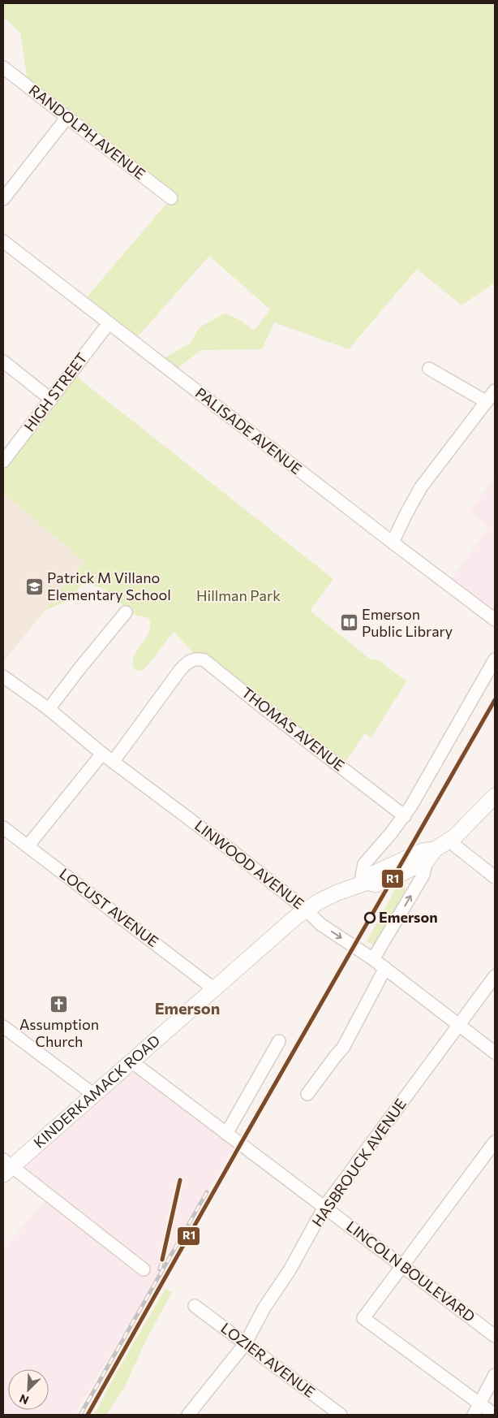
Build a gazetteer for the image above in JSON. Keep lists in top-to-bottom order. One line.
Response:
{"streets":{"main road":["KINDERKAMACK ROAD"],"street":["RANDOLPH AVENUE","HIGH STREET","PALISADE AVENUE","THOMAS AVENUE","LINWOOD AVENUE","LOCUST AVENUE","HASBROUCK AVENUE","LINCOLN BOULEVARD","LOZIER AVENUE"]},"crossings":[["HIGH STREET","PALISADE AVENUE"],["THOMAS AVENUE","LINWOOD AVENUE"],["LINWOOD AVENUE","KINDERKAMACK ROAD"],["LINWOOD AVENUE","HASBROUCK AVENUE"],["LOCUST AVENUE","KINDERKAMACK ROAD"],["KINDERKAMACK ROAD","LINCOLN BOULEVARD"],["HASBROUCK AVENUE","LINCOLN BOULEVARD"],["HASBROUCK AVENUE","LOZIER AVENUE"]],"districts":["Emerson"],"parks":["Hillman Park"],"places":{"school or university":["Patrick M Villano Elementary School"],"library":["Emerson Public Library"],"other":["Emerson"],"church":["Assumption Church"]},"lines":["transit line R1"],"north":"bottom left"}
